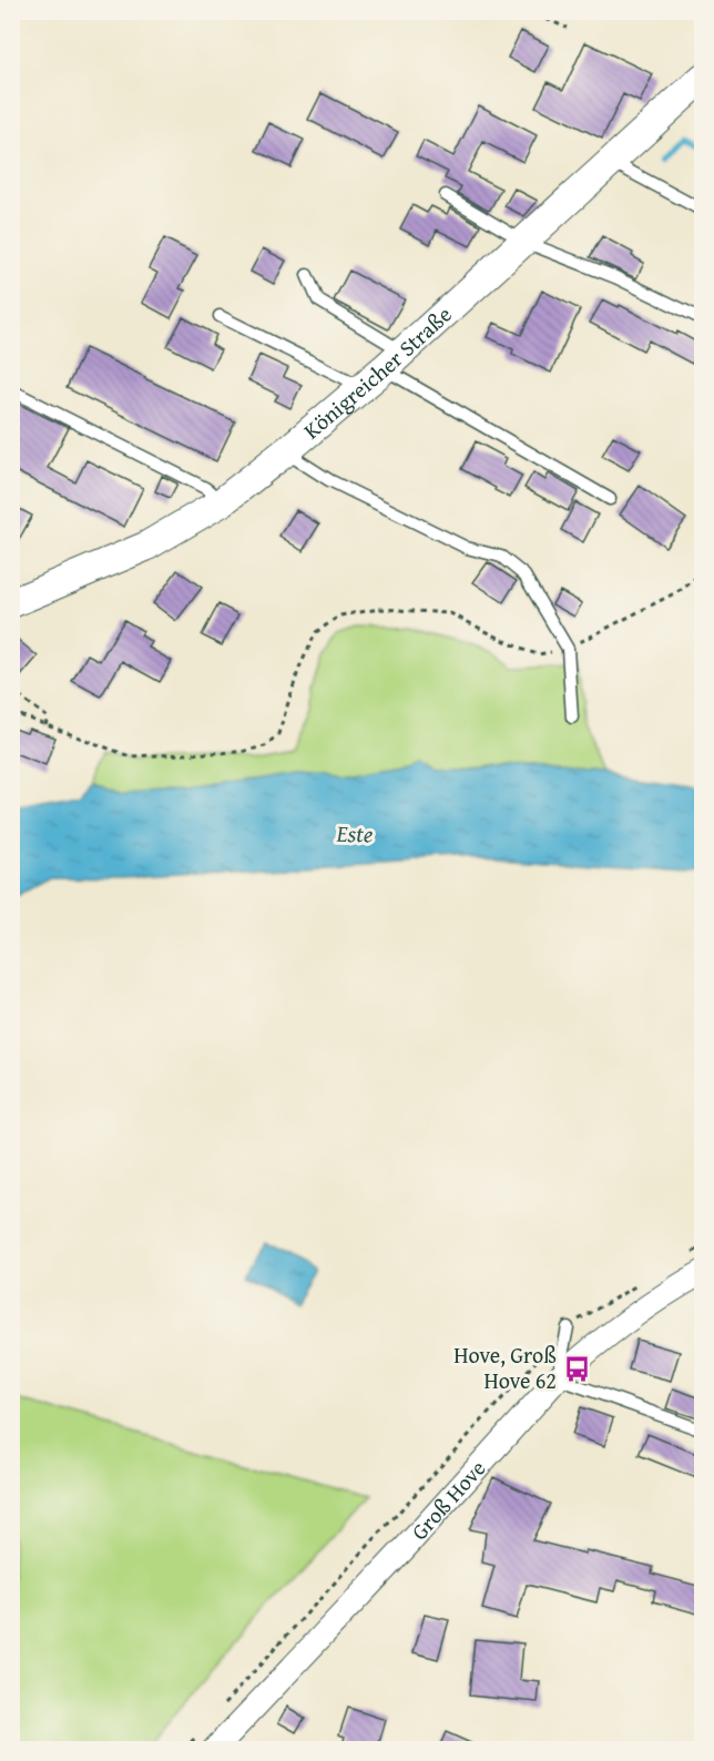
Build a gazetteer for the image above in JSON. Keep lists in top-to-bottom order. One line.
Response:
{"streets":{"street":["Königreicher Straße","Groß Hove"]},"water":["Este"],"places":{"bus stop":["Hove, Groß Hove 62"]}}
